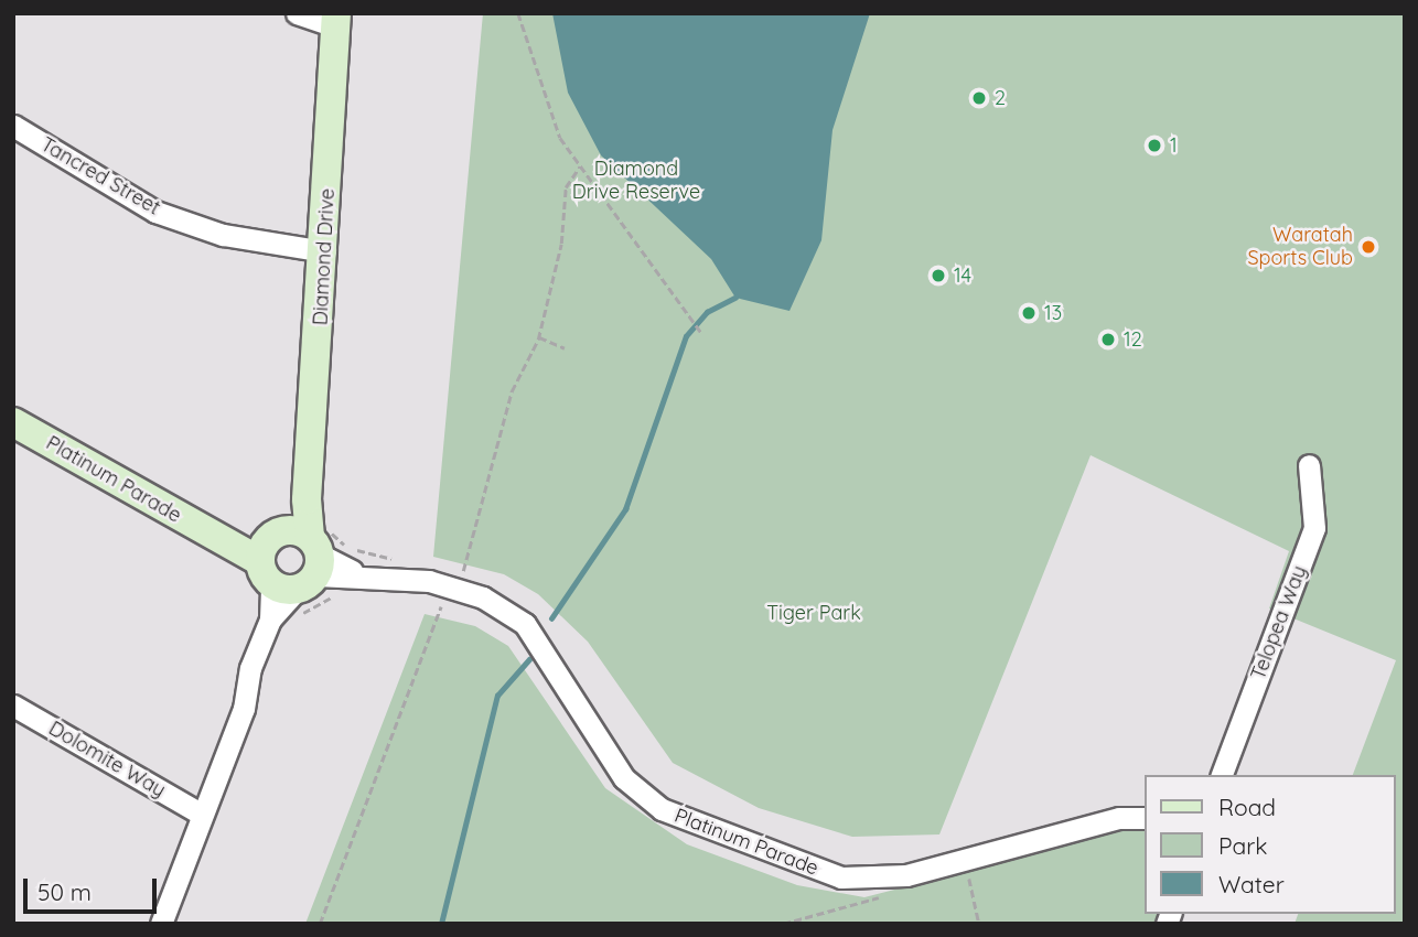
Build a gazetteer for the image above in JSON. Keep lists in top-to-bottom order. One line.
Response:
{"streets":{"street":["Tancred Street","Diamond Drive","Platinum Parade","Telopea Way","Dolomite Way"]},"crossings":[["Tancred Street","Diamond Drive"],["Diamond Drive","Platinum Parade"]],"parks":["Diamond Drive Reserve","Tiger Park"],"places":["2","1","Waratah Sports Club","14","13","12"],"legend":["Road","Park","Water"],"scale_bar":"50 m"}
